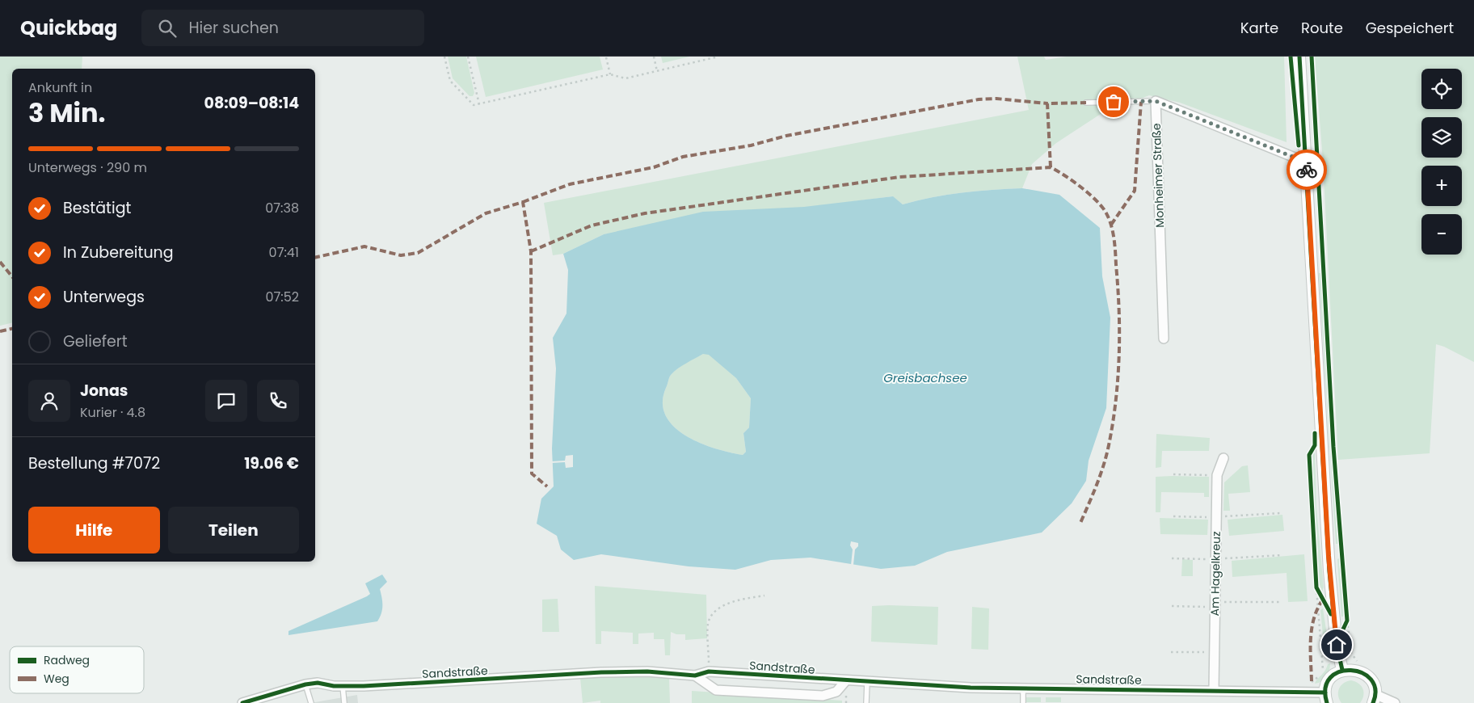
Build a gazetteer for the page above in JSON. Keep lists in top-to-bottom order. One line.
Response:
{"streets":{"street":["Monheimer Straße","Am Hagelkreuz","Sandstraße"]},"crossings":[["Am Hagelkreuz","Sandstraße"]],"water":["Greisbachsee"],"legend":["Radweg","Weg"],"page":{"header":"Quickbag","search":"Hier suchen","nav":["Karte","Route","Gespeichert"],"map_buttons":["+","−"],"heading":["3 Min.","Ankunft in","08:09–08:14"],"panel":["Jonas","Kurier · 4.8","Bestellung #7072","19.06 €"],"bar":"Unterwegs · 290 m","list":[["Bestätigt","07:38"],["In Zubereitung","07:41"],["Unterwegs","07:52"],"Geliefert"],"buttons":["Hilfe","Teilen"]}}
